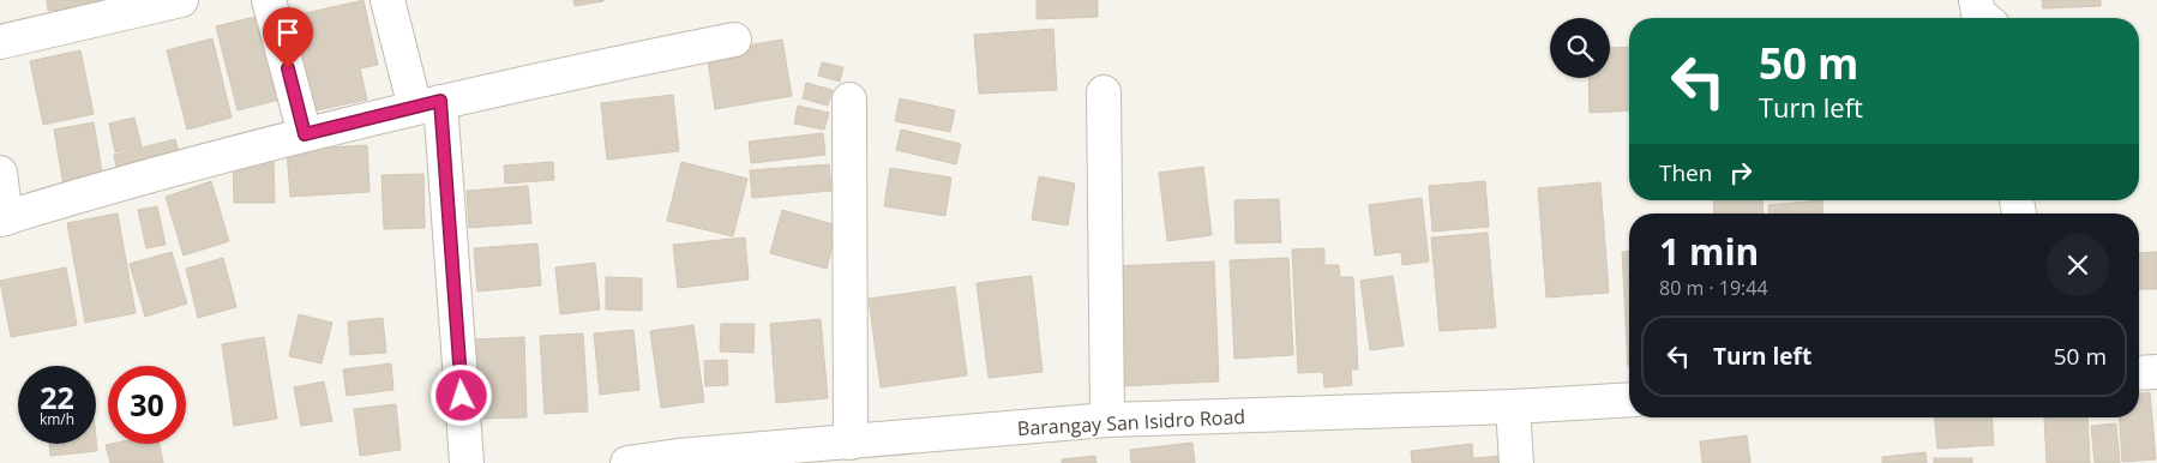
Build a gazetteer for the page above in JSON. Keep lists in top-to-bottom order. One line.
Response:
{"streets":{"street":["Barangay San Isidro Road"]},"page":{"turn":["50 m","Turn left"],"then":"Then","heading":["1 min","80 m · 19:44"],"list":[{"name":"Turn left","value":"50 m"}],"speed":"22 km/h","limit":"30"}}
